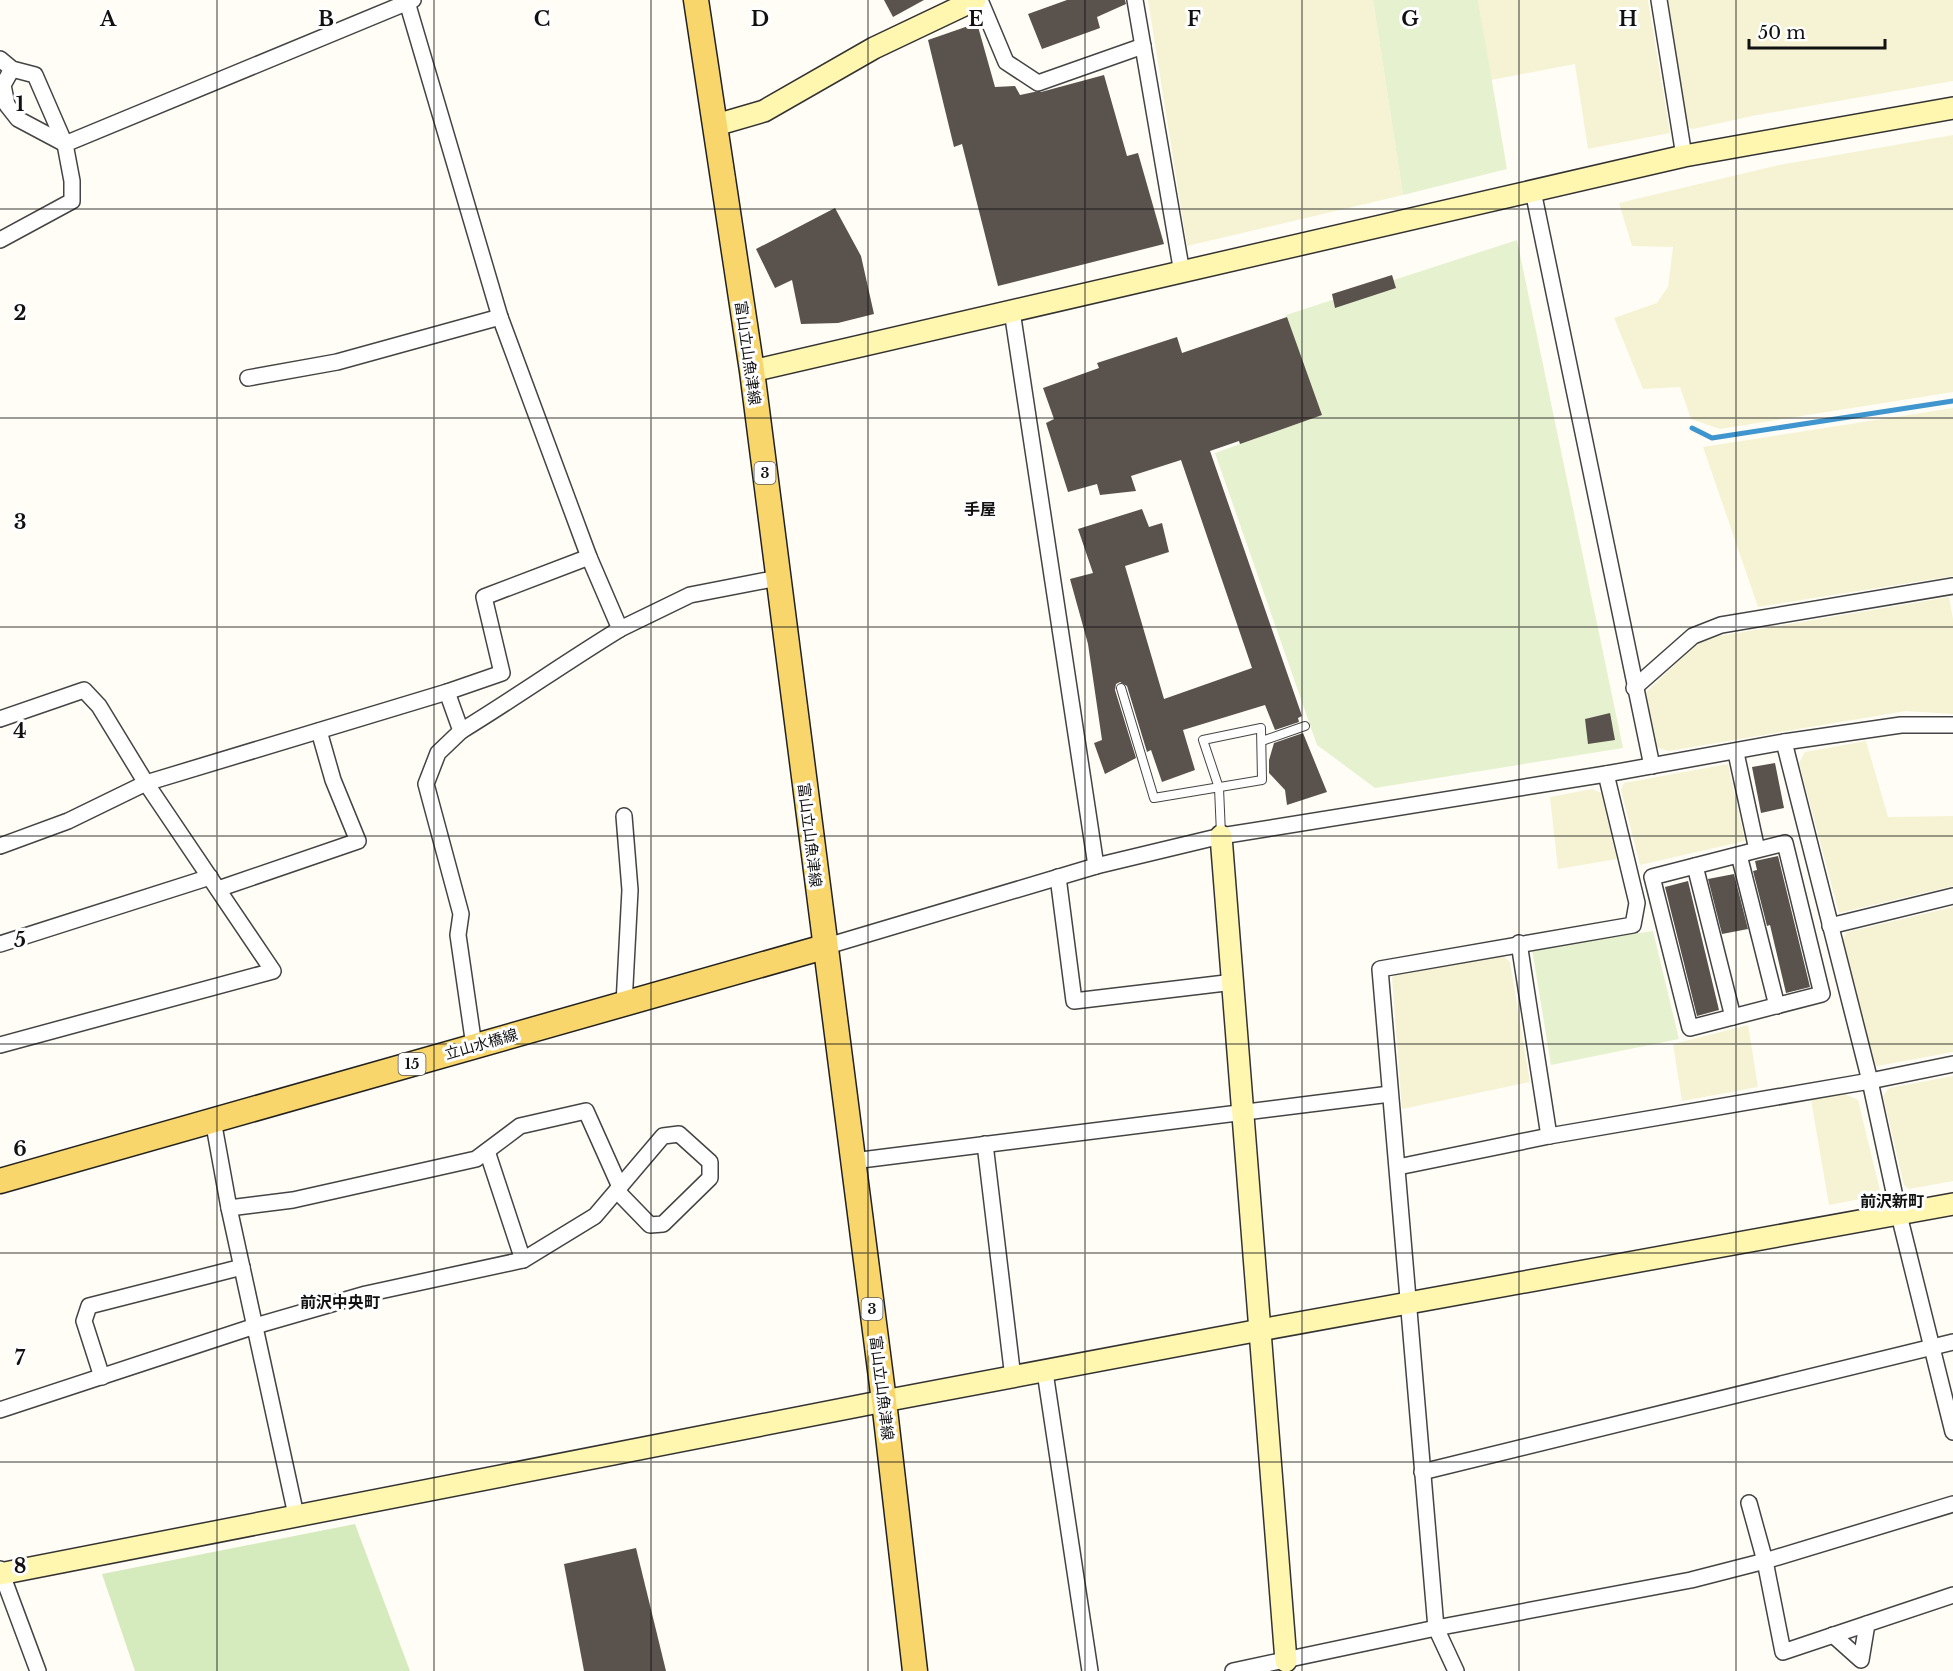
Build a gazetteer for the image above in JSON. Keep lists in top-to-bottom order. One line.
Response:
{"streets":{"main road":["富山立山魚津線","3","立山水橋線","15"]},"crossings":[["富山立山魚津線","立山水橋線"]],"districts":["手屋","前沢新町","前沢中央町"],"scale_bar":"50 m","grid":{"columns":["A","B","C","D","E","F","G","H"],"rows":["1","2","3","4","5","6","7","8"]}}
